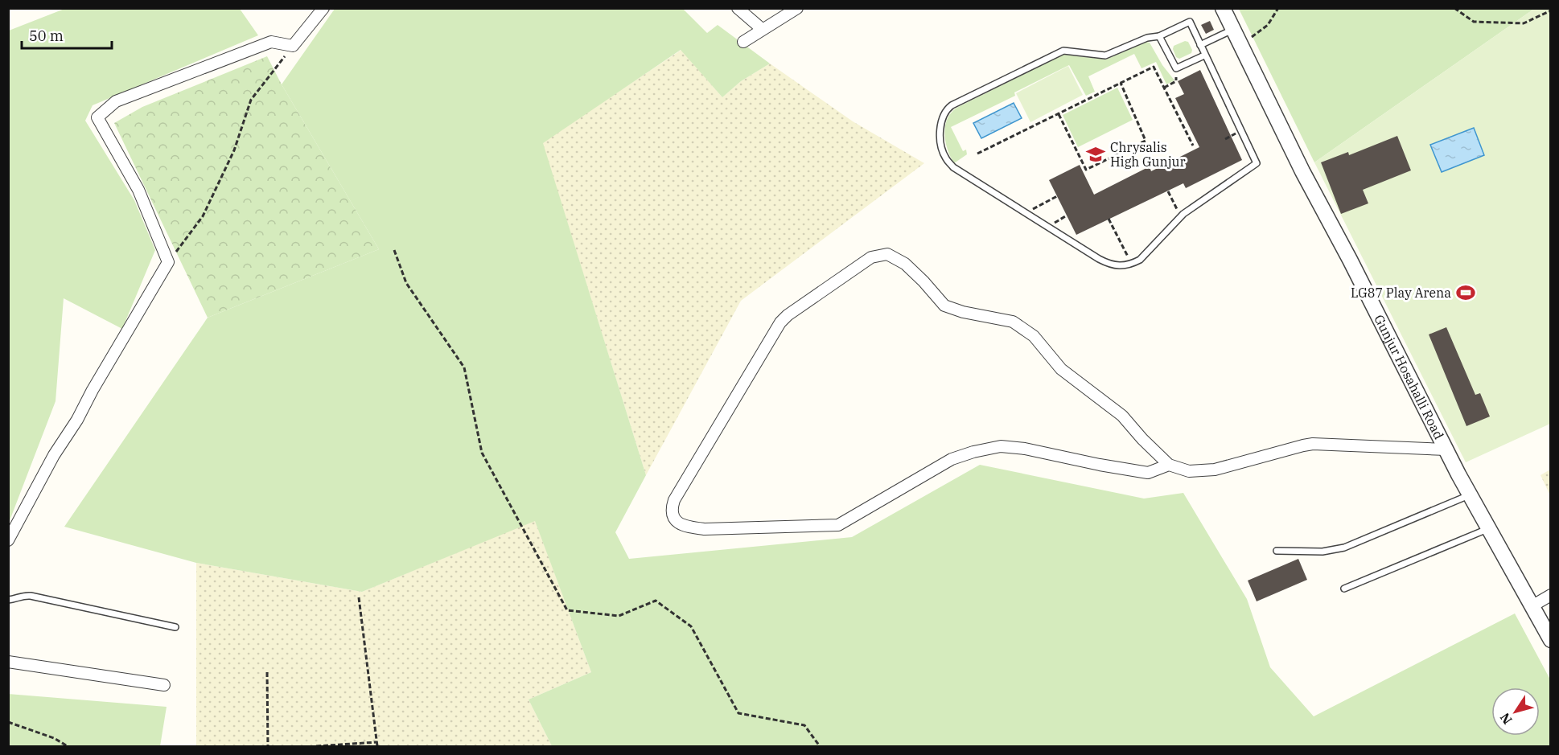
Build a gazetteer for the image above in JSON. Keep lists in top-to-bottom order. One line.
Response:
{"streets":{"street":["Gunjur Hosahalli Road"]},"places":{"school or university":["Chrysalis High Gunjur"],"sports":["LG87 Play Arena"]},"scale_bar":"50 m","north":"bottom left"}
